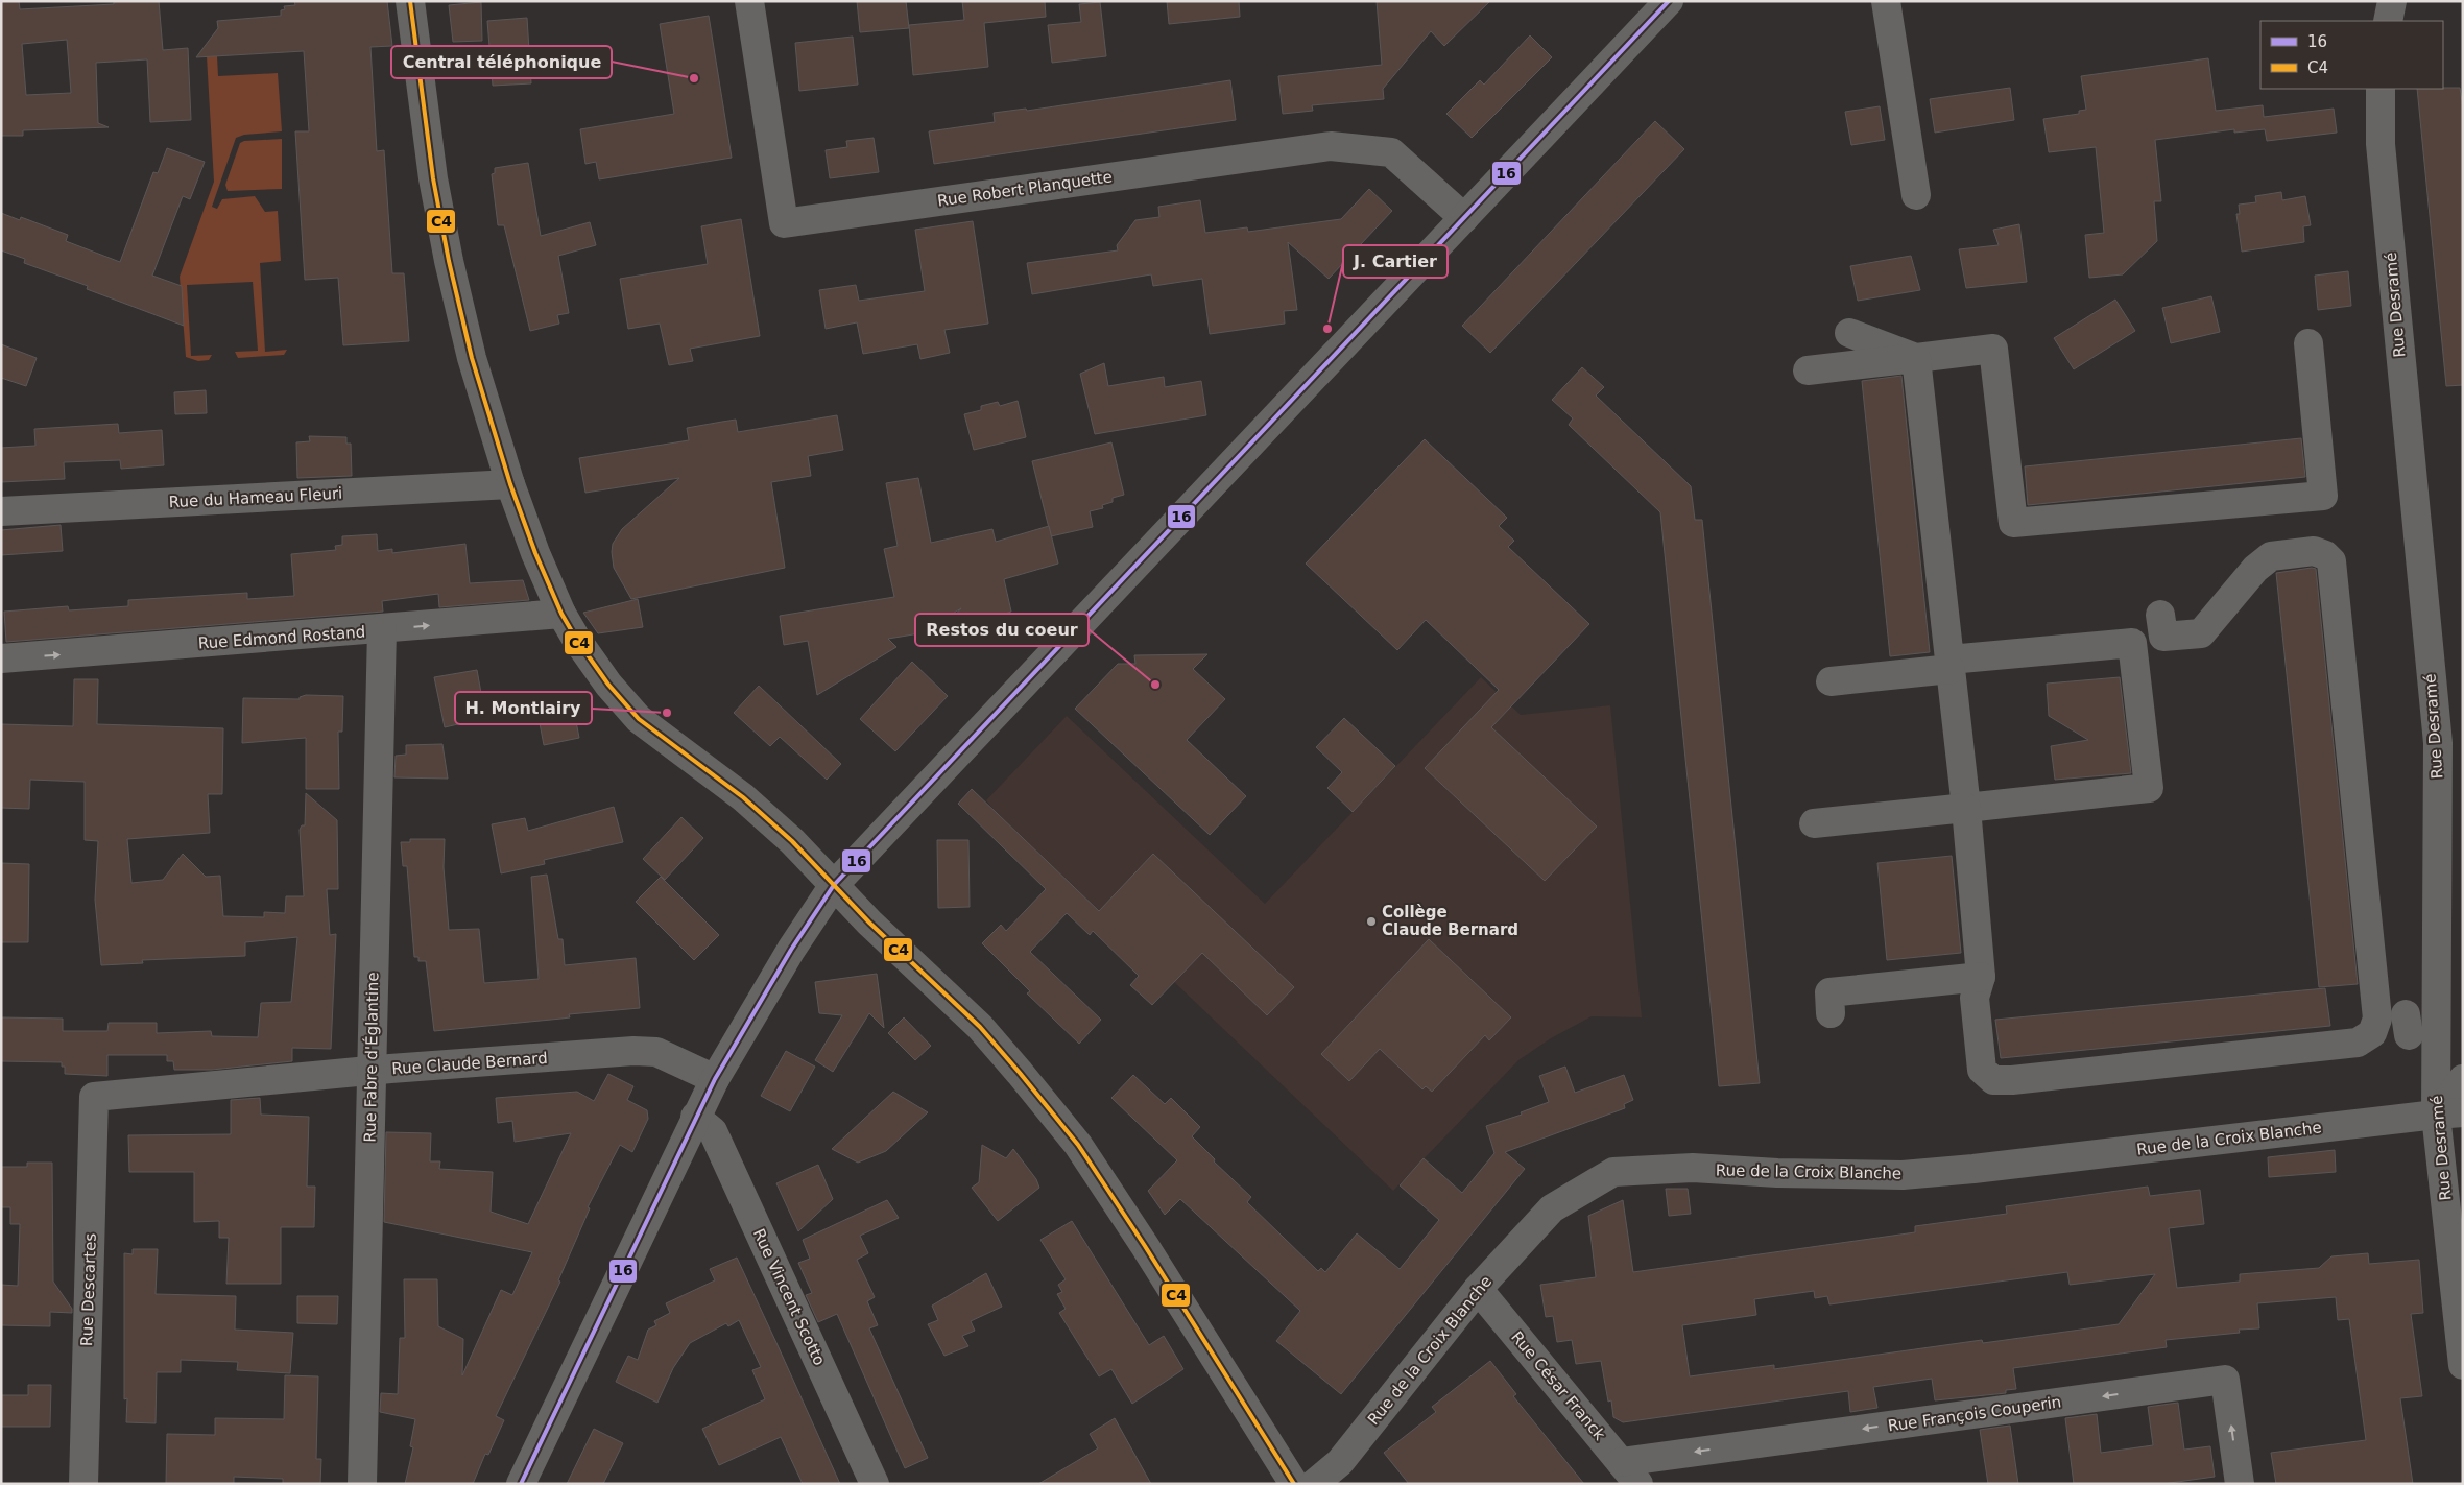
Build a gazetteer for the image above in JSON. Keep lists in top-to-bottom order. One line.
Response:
{"streets":{"street":["Rue Robert Planquette","Rue Desramé","Rue du Hameau Fleuri","Rue Edmond Rostand","Rue Fabre d'Églantine","Rue Claude Bernard","Rue de la Croix Blanche","Rue Descartes","Rue Vincent Scotto","Rue César Franck","Rue François Couperin"]},"crossings":[["Rue Desramé","Rue de la Croix Blanche"],["Rue Edmond Rostand","Rue Fabre d'Églantine"],["Rue Fabre d'Églantine","Rue Claude Bernard"],["Rue Claude Bernard","Rue Descartes"],["Rue de la Croix Blanche","Rue César Franck"],["Rue César Franck","Rue François Couperin"]],"one_way":["Rue Edmond Rostand","Rue François Couperin"],"places":["Central téléphonique","J. Cartier","Restos du coeur","H. Montlairy","Collège Claude Bernard"],"lines":["transit line 16","transit line C4"],"legend":["16","C4"]}
